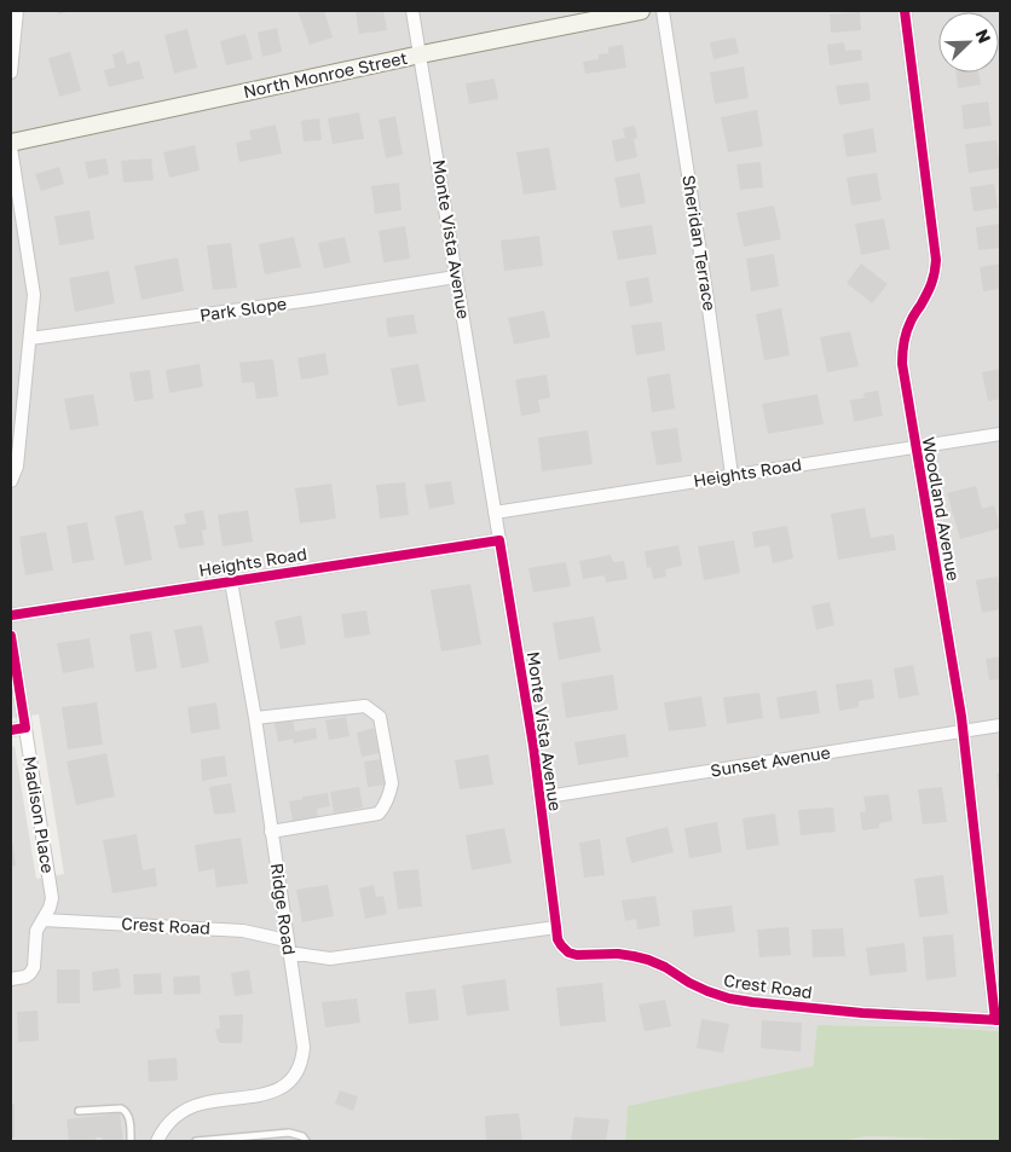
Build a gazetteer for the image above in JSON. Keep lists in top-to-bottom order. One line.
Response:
{"streets":{"main road":["North Monroe Street"],"street":["Monte Vista Avenue","Sheridan Terrace","Park Slope","Heights Road","Woodland Avenue","Sunset Avenue","Madison Place","Ridge Road","Crest Road"]},"crossings":[["North Monroe Street","Monte Vista Avenue"],["Monte Vista Avenue","Park Slope"],["Monte Vista Avenue","Heights Road"],["Monte Vista Avenue","Sunset Avenue"],["Monte Vista Avenue","Crest Road"],["Sheridan Terrace","Heights Road"],["Heights Road","Woodland Avenue"],["Heights Road","Ridge Road"],["Woodland Avenue","Sunset Avenue"],["Woodland Avenue","Crest Road"],["Madison Place","Crest Road"],["Ridge Road","Crest Road"]],"north":"top right"}
